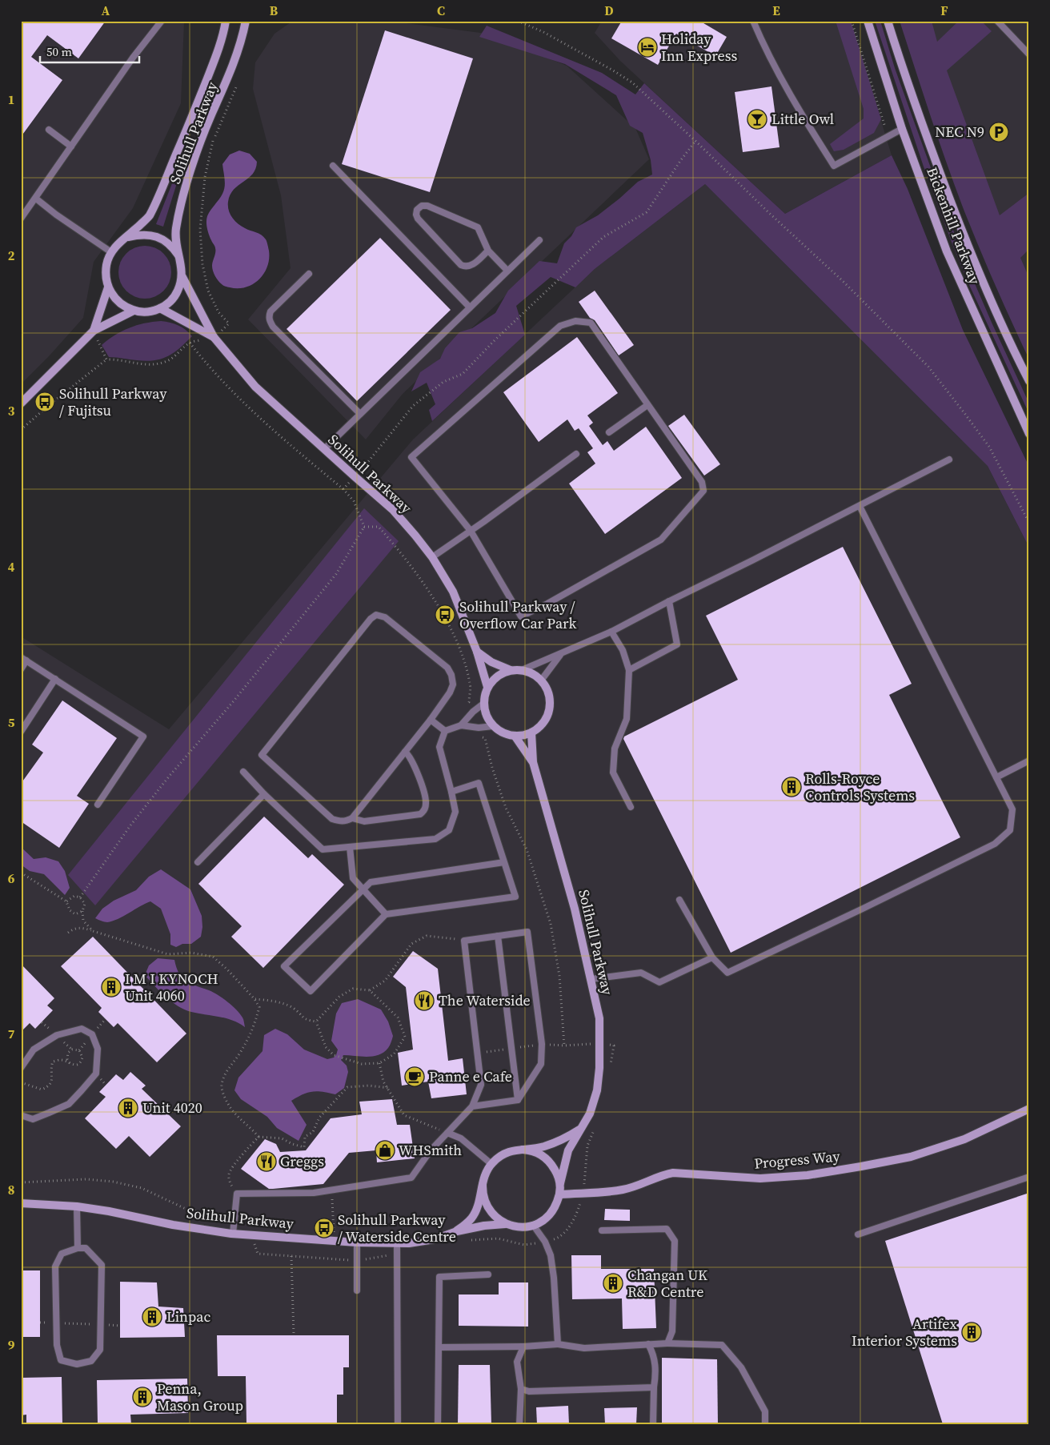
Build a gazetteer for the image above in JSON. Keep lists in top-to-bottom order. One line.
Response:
{"streets":{"street":["Solihull Parkway","Bickenhill Parkway","Progress Way"]},"crossings":[["Solihull Parkway","Progress Way"]],"places":{"hotel":["Holiday Inn Express"],"bar":["Little Owl"],"parking":["NEC N9"],"bus stop":["Solihull Parkway / Fujitsu","Solihull Parkway / Overflow Car Park","Solihull Parkway / Waterside Centre"],"building":["Rolls-Royce Controls Systems","I M I KYNOCH Unit 4060","Unit 4020","Changan UK R&D Centre","Linpac","Artifex Interior Systems","Penna, Mason Group"],"restaurant":["The Waterside","Greggs"],"cafe":["Panne e Cafe"],"shop":["WHSmith"]},"scale_bar":"50 m","grid":{"columns":["A","B","C","D","E","F"],"rows":["1","2","3","4","5","6","7","8","9"]}}
